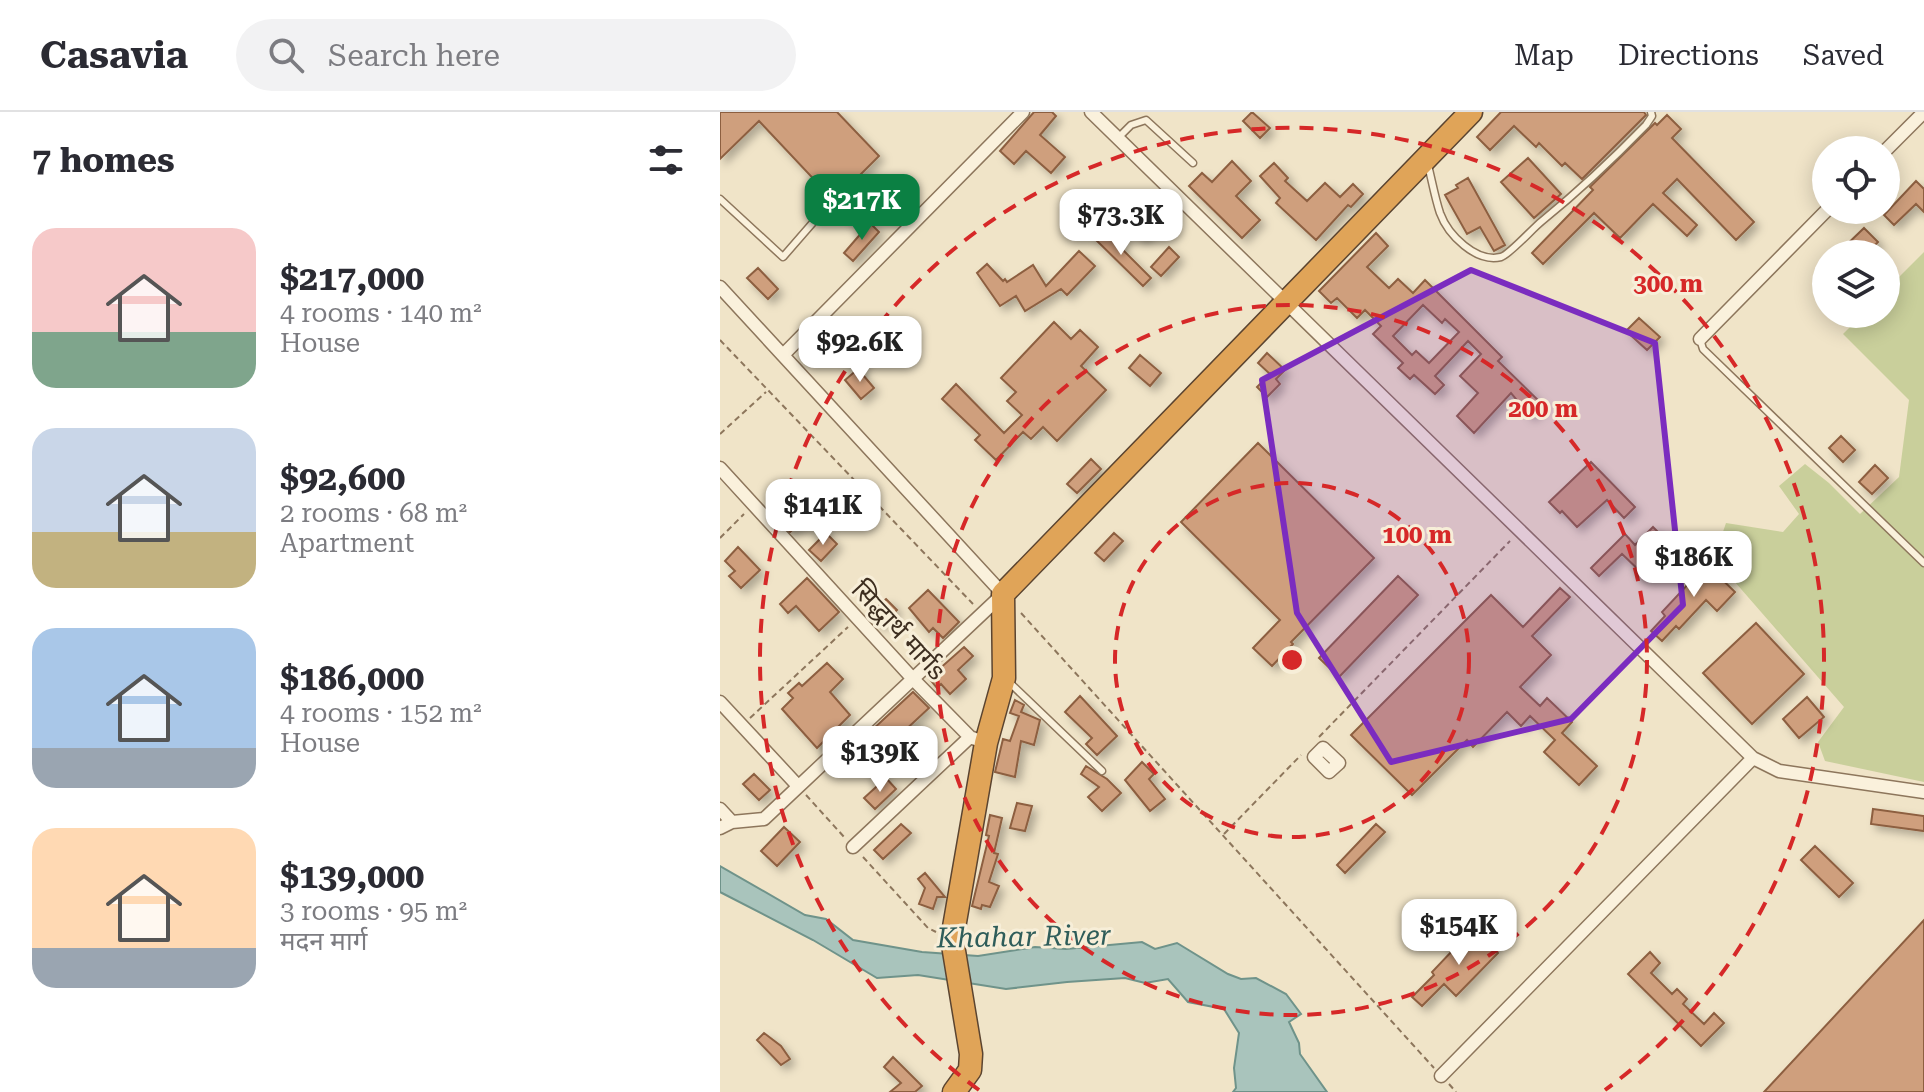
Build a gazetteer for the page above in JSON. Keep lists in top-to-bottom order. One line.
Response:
{"streets":{"street":["सिद्धार्थ मार्गs"]},"water":["Khahar River"],"page":{"header":"Casavia","search":"Search here","nav":["Map","Directions","Saved"],"heading":"7 homes","price":["$217K","$73.3K","$92.6K","$141K","$186K","$139K","$154K"],"list":[{"name":"$217,000","note":"4 rooms · 140 m² · House"},{"name":"$92,600","note":"2 rooms · 68 m² · Apartment"},{"name":"$186,000","note":"4 rooms · 152 m² · House"},{"name":"$139,000","note":"3 rooms · 95 m² · मदन मार्ग"}]},"rings":["300 m","200 m","100 m"]}
